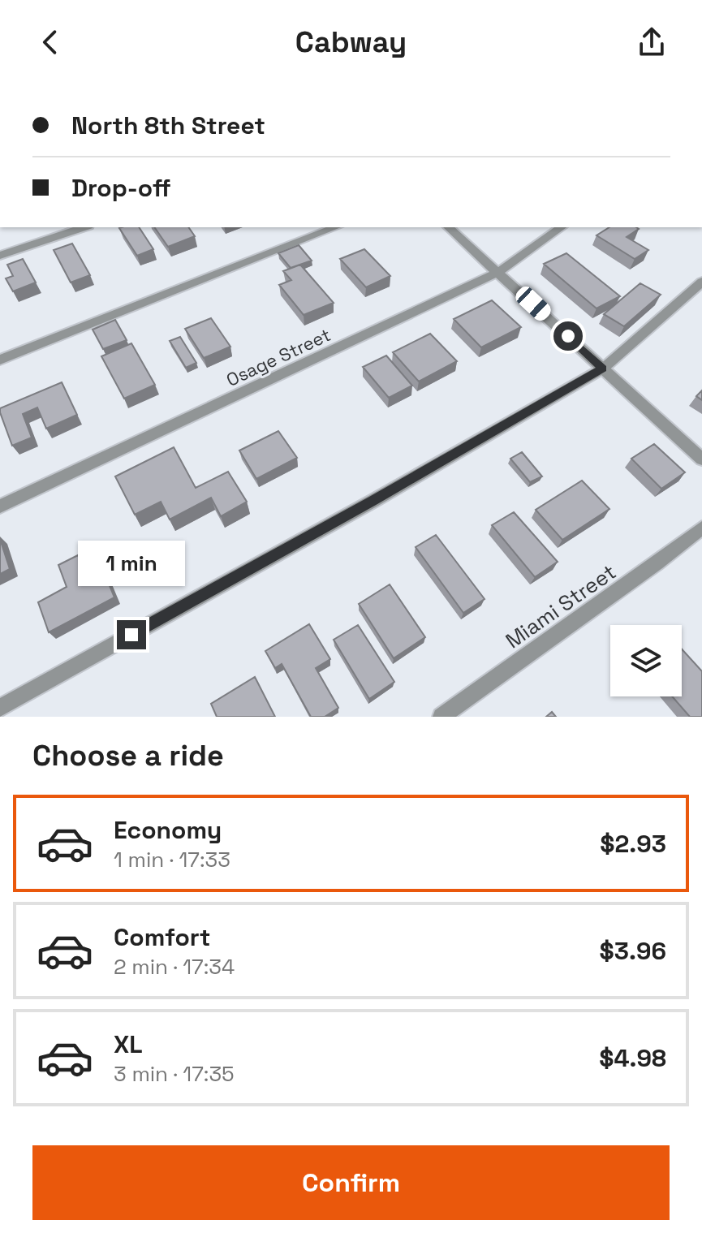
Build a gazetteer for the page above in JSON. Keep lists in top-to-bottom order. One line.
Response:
{"streets":{"street":["Osage Street","Miami Street"]},"page":{"header":"Cabway","banner":["North 8th Street","Drop-off"],"bubble":"1 min","heading":"Choose a ride","list":[{"name":"Economy","note":"1 min · 17:33","value":"$2.93"},{"name":"Comfort","note":"2 min · 17:34","value":"$3.96"},{"name":"XL","note":"3 min · 17:35","value":"$4.98"}],"buttons":"Confirm"}}
